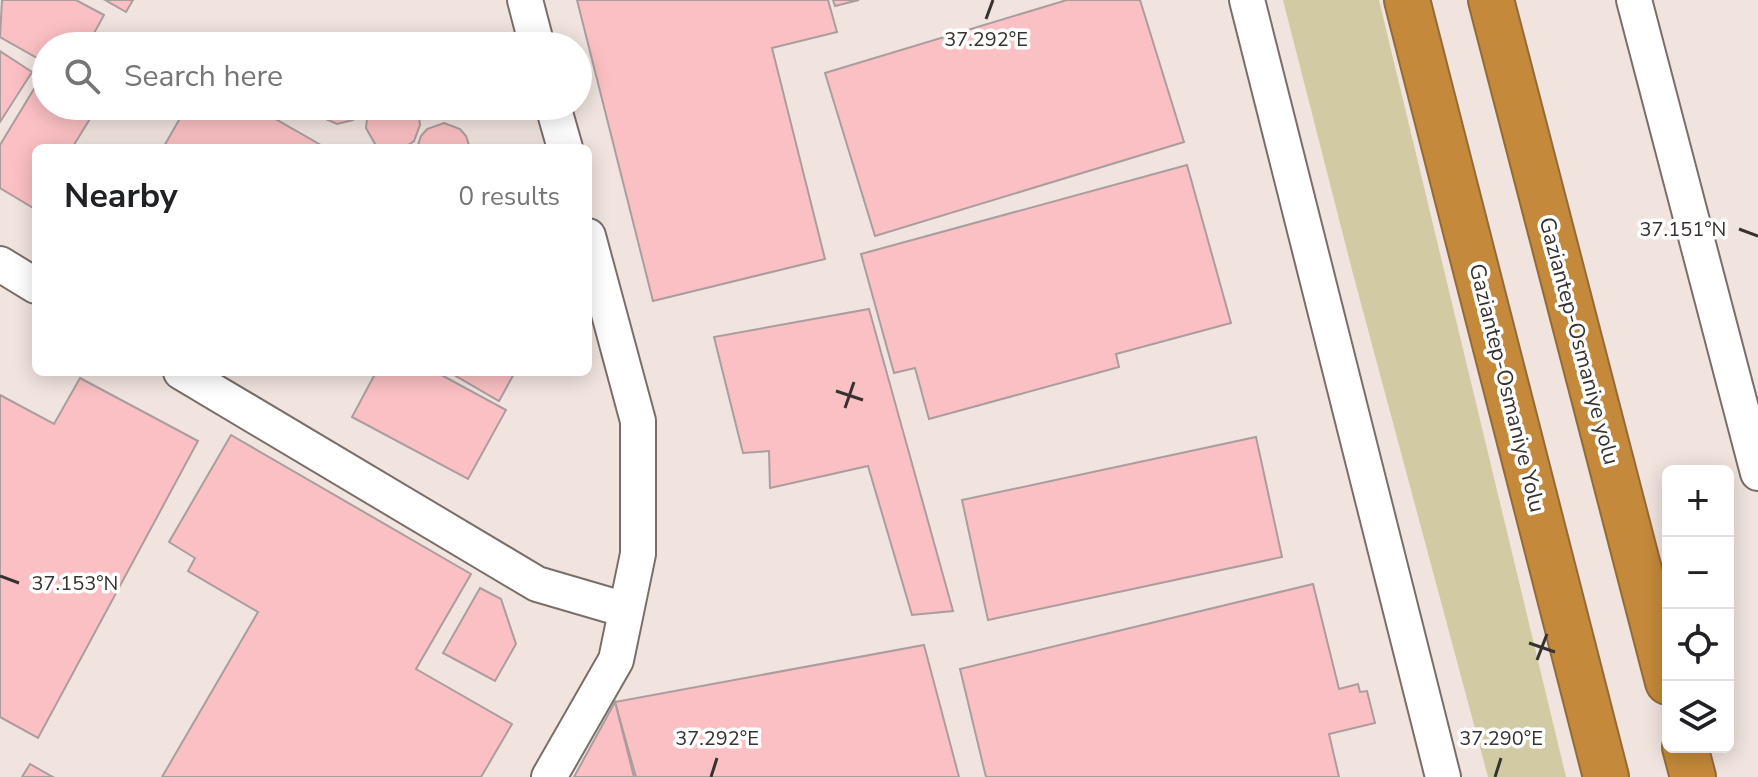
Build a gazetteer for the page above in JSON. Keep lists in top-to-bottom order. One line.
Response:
{"streets":{"highway":["Gaziantep-Osmaniye yolu","Gaziantep-Osmaniye Yolu"]},"page":{"search":"Search here","heading":["Nearby","0 results"],"map_buttons":["+","−"]},"coordinates":["37.292°E","37.151°N","37.153°N","37.290°E"]}
